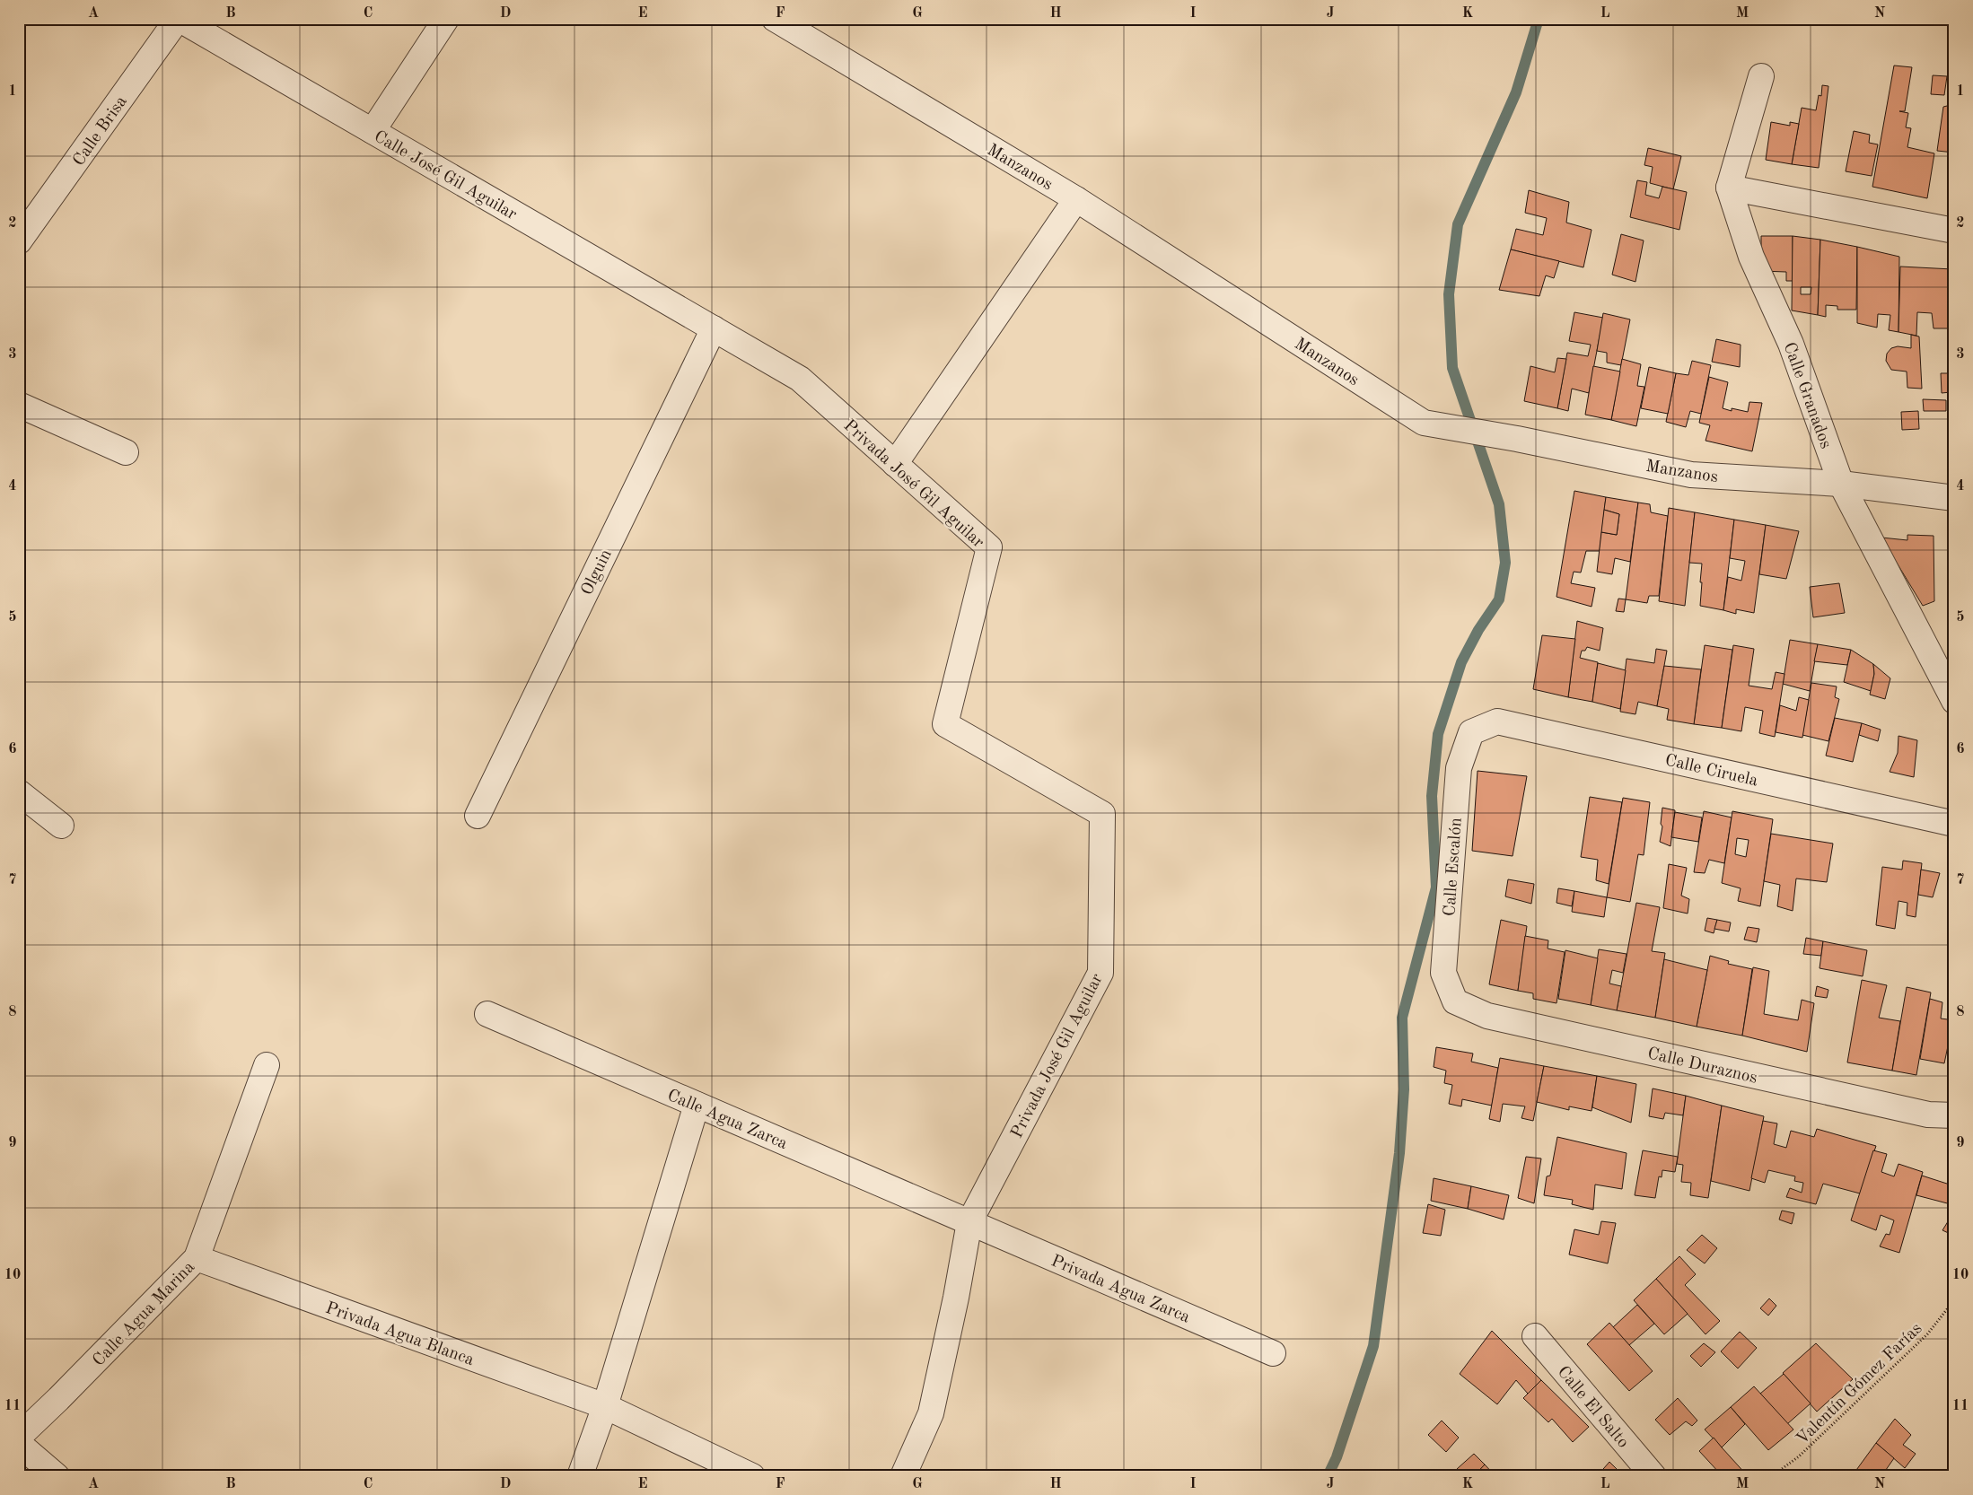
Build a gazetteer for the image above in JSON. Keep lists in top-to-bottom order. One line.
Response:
{"streets":{"street":["Calle Brisa","Manzanos","Calle José Gil Aguilar","Calle Granados","Privada José Gil Aguilar","Olguin","Calle Ciruela","Calle Escalón","Calle Duraznos","Calle Agua Zarca","Privada Agua Zarca","Calle Agua Marina","Privada Agua Blanca","Calle El Salto"],"path":["Valentín Gómez Farías"]},"crossings":[["Calle Brisa","Calle José Gil Aguilar"],["Manzanos","Calle Granados"],["Calle José Gil Aguilar","Privada José Gil Aguilar"],["Calle José Gil Aguilar","Olguin"],["Privada José Gil Aguilar","Olguin"],["Privada José Gil Aguilar","Calle Agua Zarca"],["Privada José Gil Aguilar","Privada Agua Zarca"],["Calle Ciruela","Calle Escalón"],["Calle Escalón","Calle Duraznos"],["Calle Agua Zarca","Privada Agua Zarca"],["Calle Agua Marina","Privada Agua Blanca"]],"grid":{"columns":["A","B","C","D","E","F","G","H","I","J","K","L","M","N"],"rows":["1","2","3","4","5","6","7","8","9","10","11"]}}
